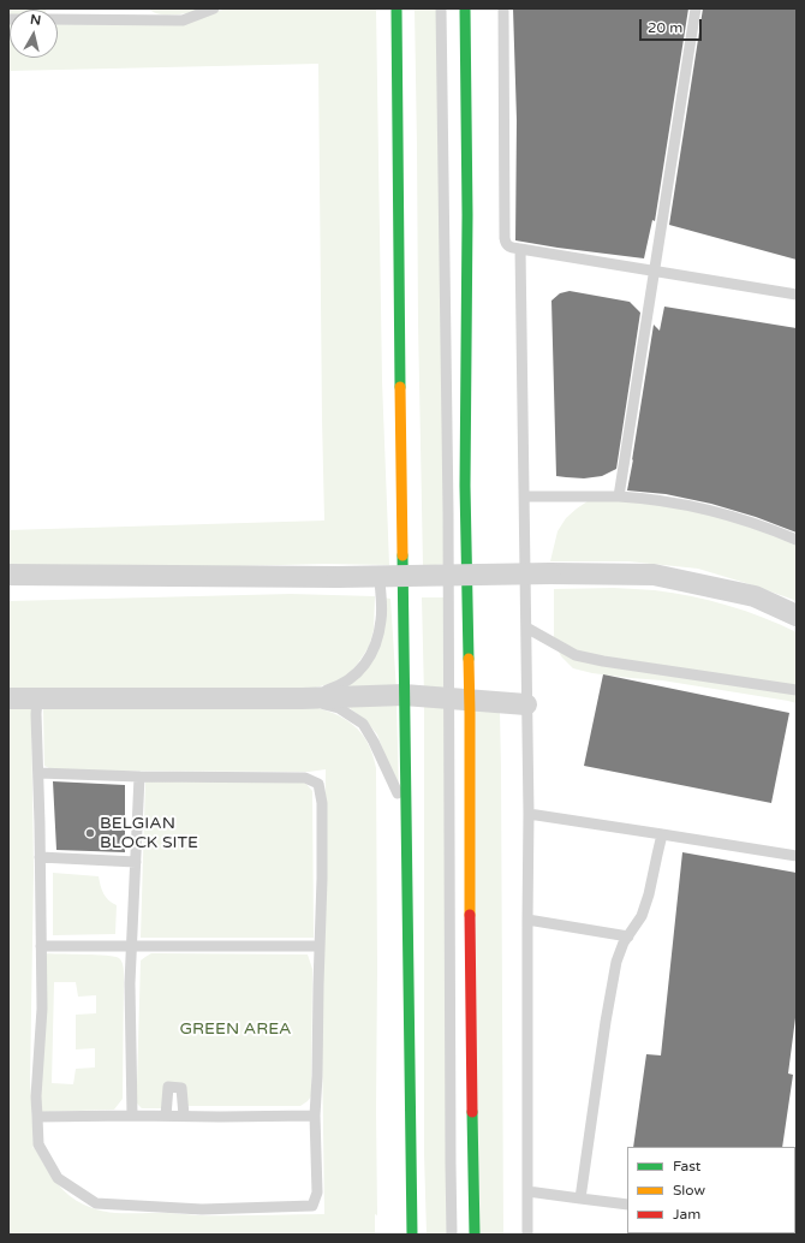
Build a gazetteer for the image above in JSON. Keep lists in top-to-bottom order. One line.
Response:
{"parks":["GREEN AREA"],"places":["BELGIAN BLOCK SITE"],"legend":["Fast","Slow","Jam"],"scale_bar":"20 m","north":"top"}
